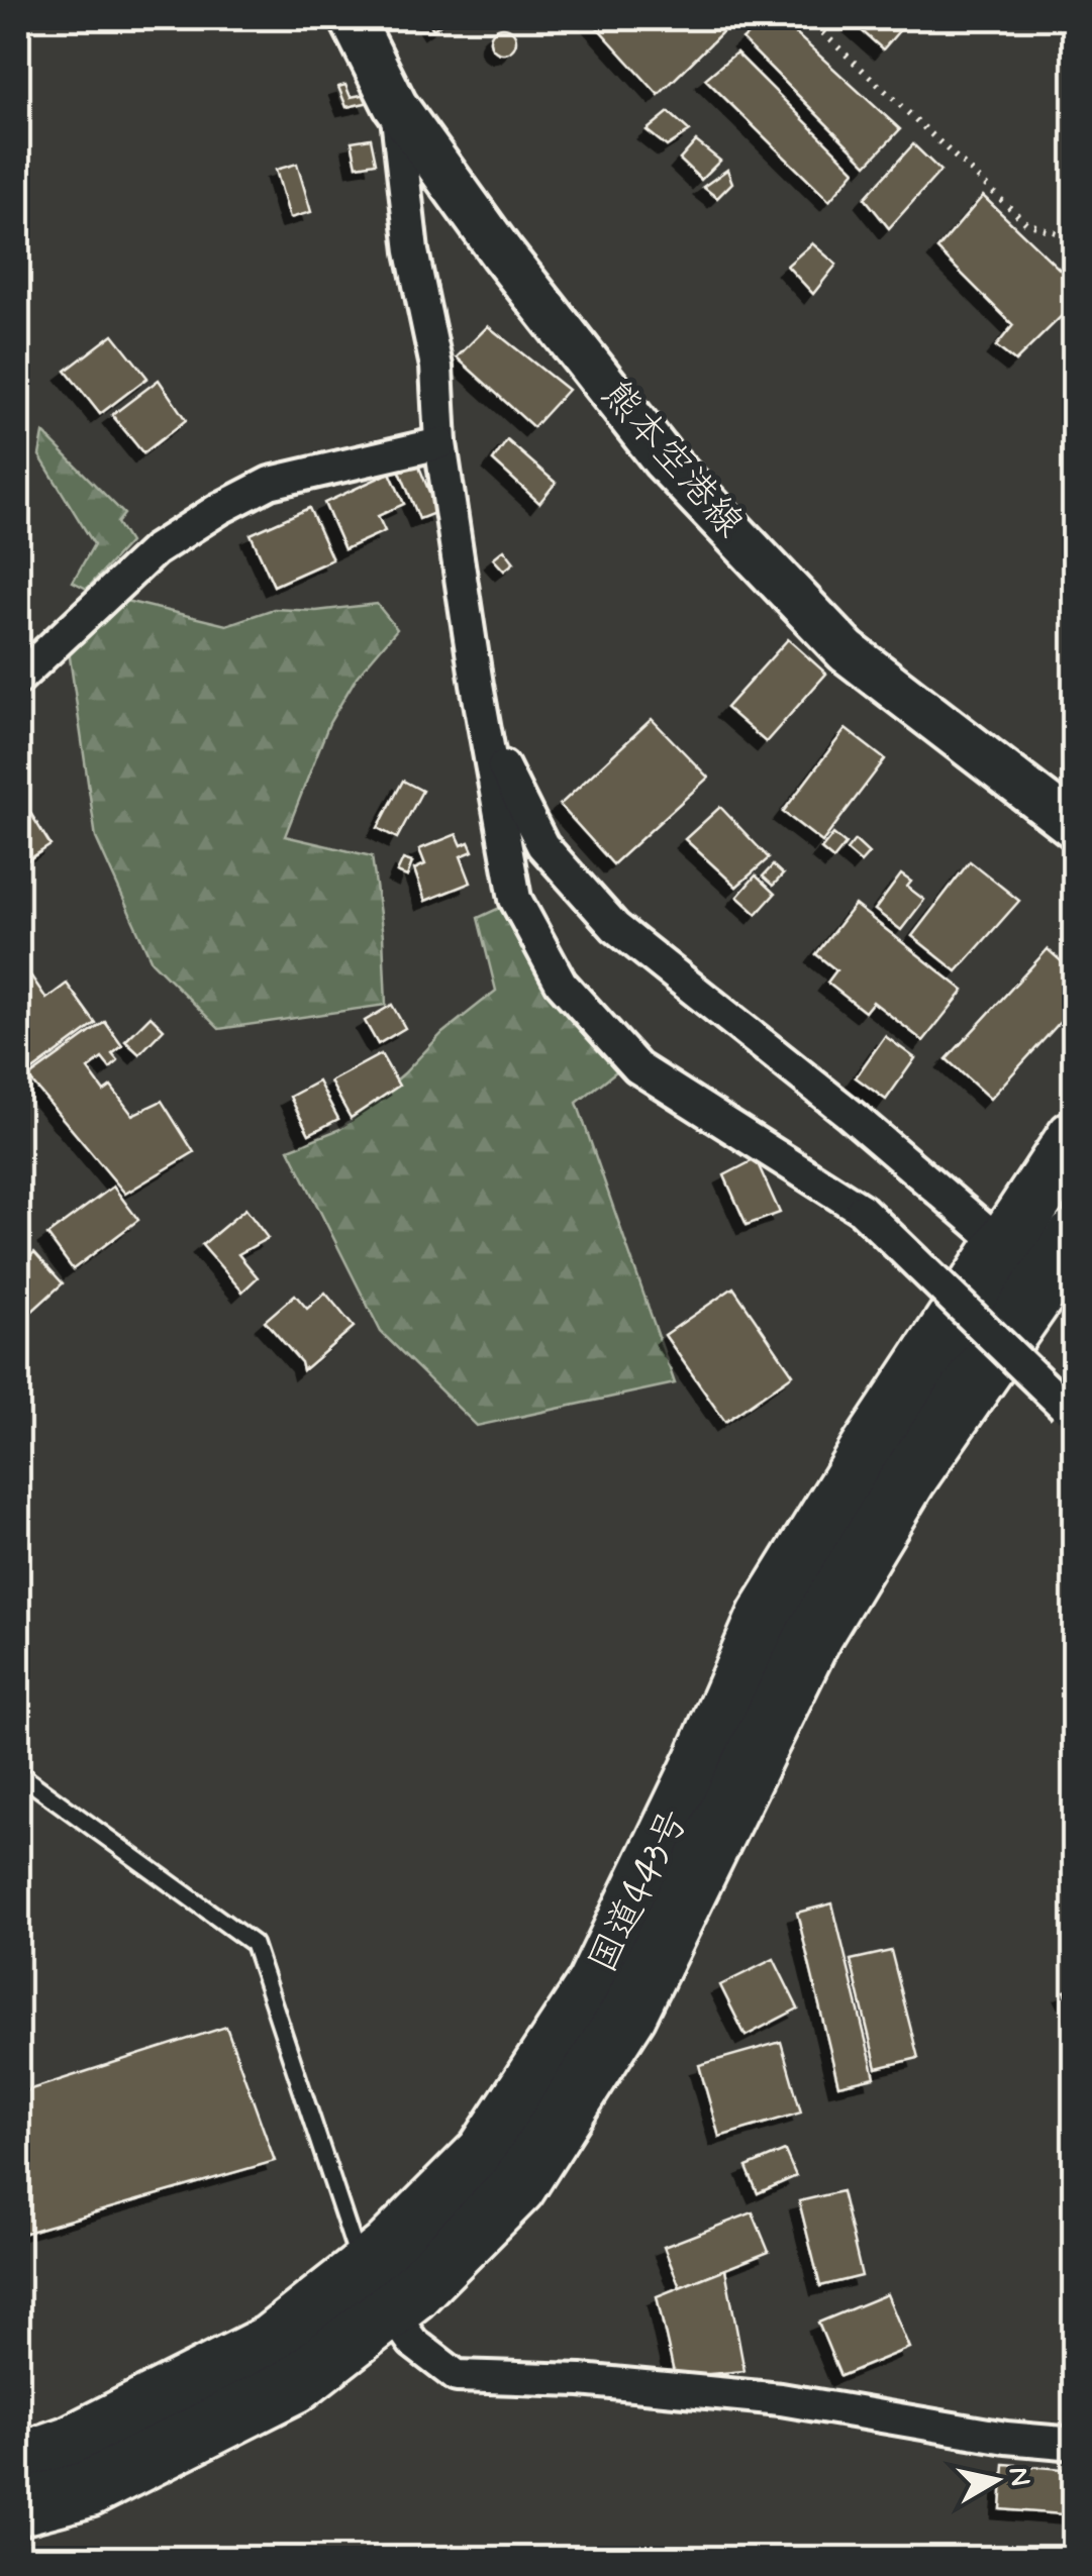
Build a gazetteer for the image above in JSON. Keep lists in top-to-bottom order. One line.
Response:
{"streets":{"highway":["国道443号"],"main road":["熊本空港線"]},"north":"right"}
